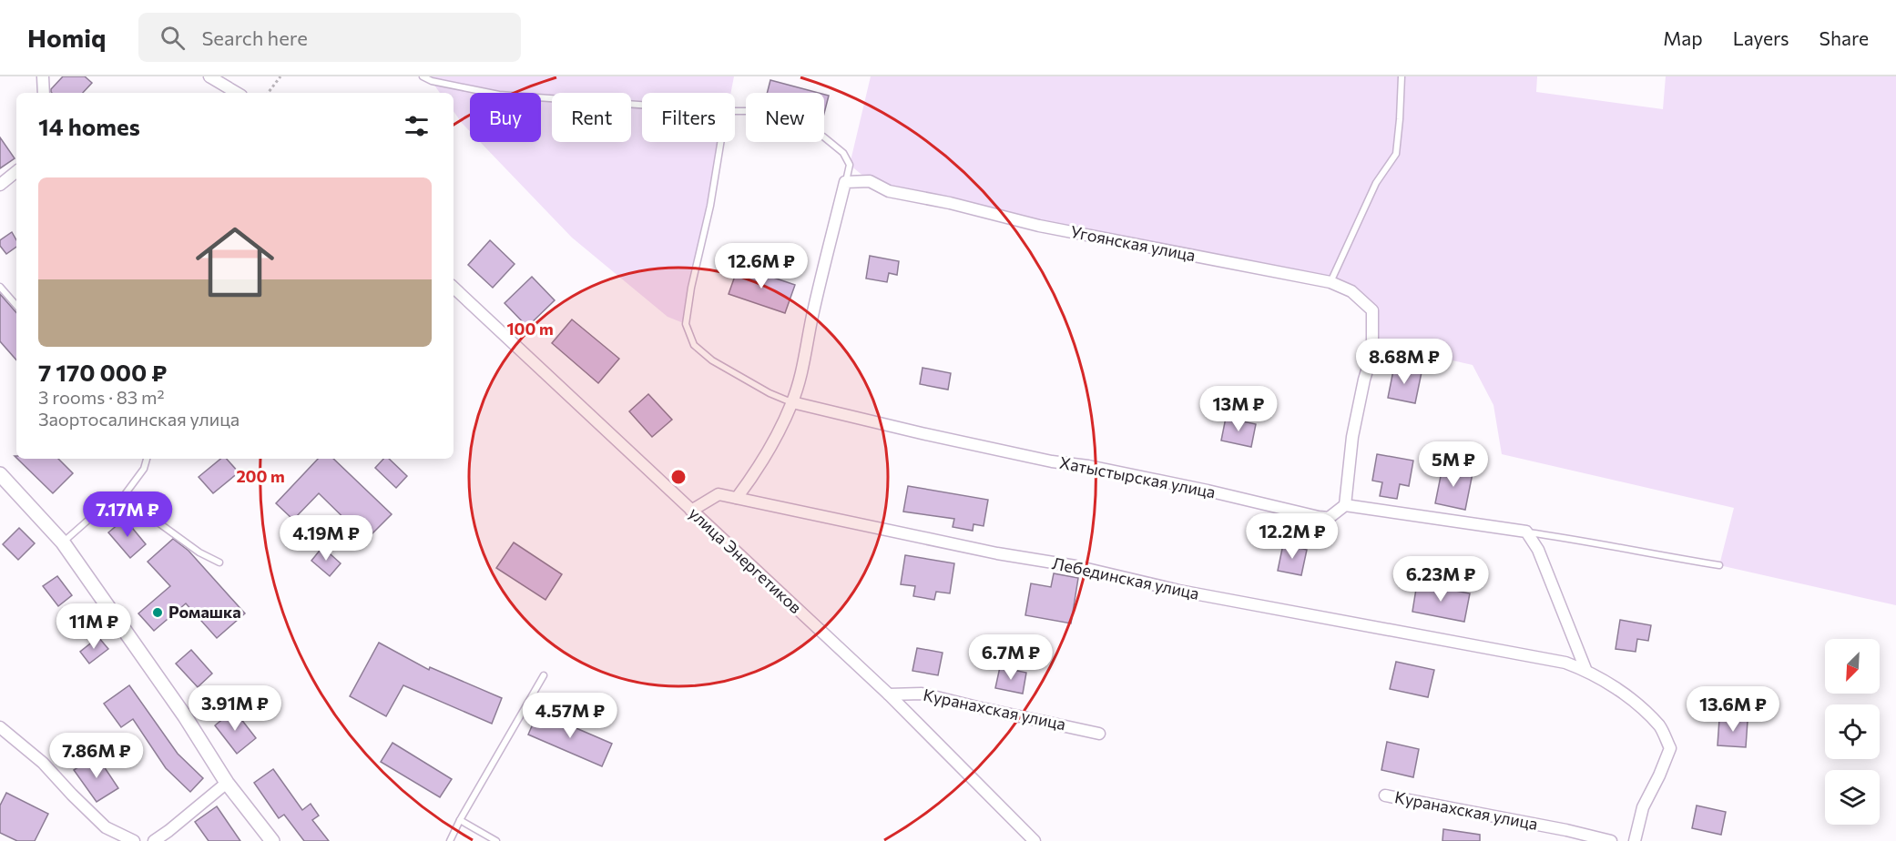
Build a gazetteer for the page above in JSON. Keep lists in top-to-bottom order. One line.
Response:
{"streets":{"street":["Угоянская улица","Хатыстырская улица","улица Энергетиков","Лебединская улица","Куранахская улица"]},"crossings":[["Угоянская улица","Хатыстырская улица"],["улица Энергетиков","Лебединская улица"],["улица Энергетиков","Куранахская улица"]],"places":["Ромашка"],"north":"bottom left","page":{"header":"Homiq","search":"Search here","nav":["Map","Layers","Share"],"chip":["Buy","Rent","Filters","New"],"heading":"14 homes","list":[{"name":"7 170 000 ₽","note":"3 rooms · 83 m² · Заортосалинская улица"}],"price":["12.6M ₽","8.68M ₽","13M ₽","5M ₽","7.17M ₽","12.2M ₽","4.19M ₽","6.23M ₽","11M ₽","6.7M ₽","3.91M ₽","13.6M ₽","4.57M ₽","7.86M ₽"]},"rings":["100 m","200 m"]}
